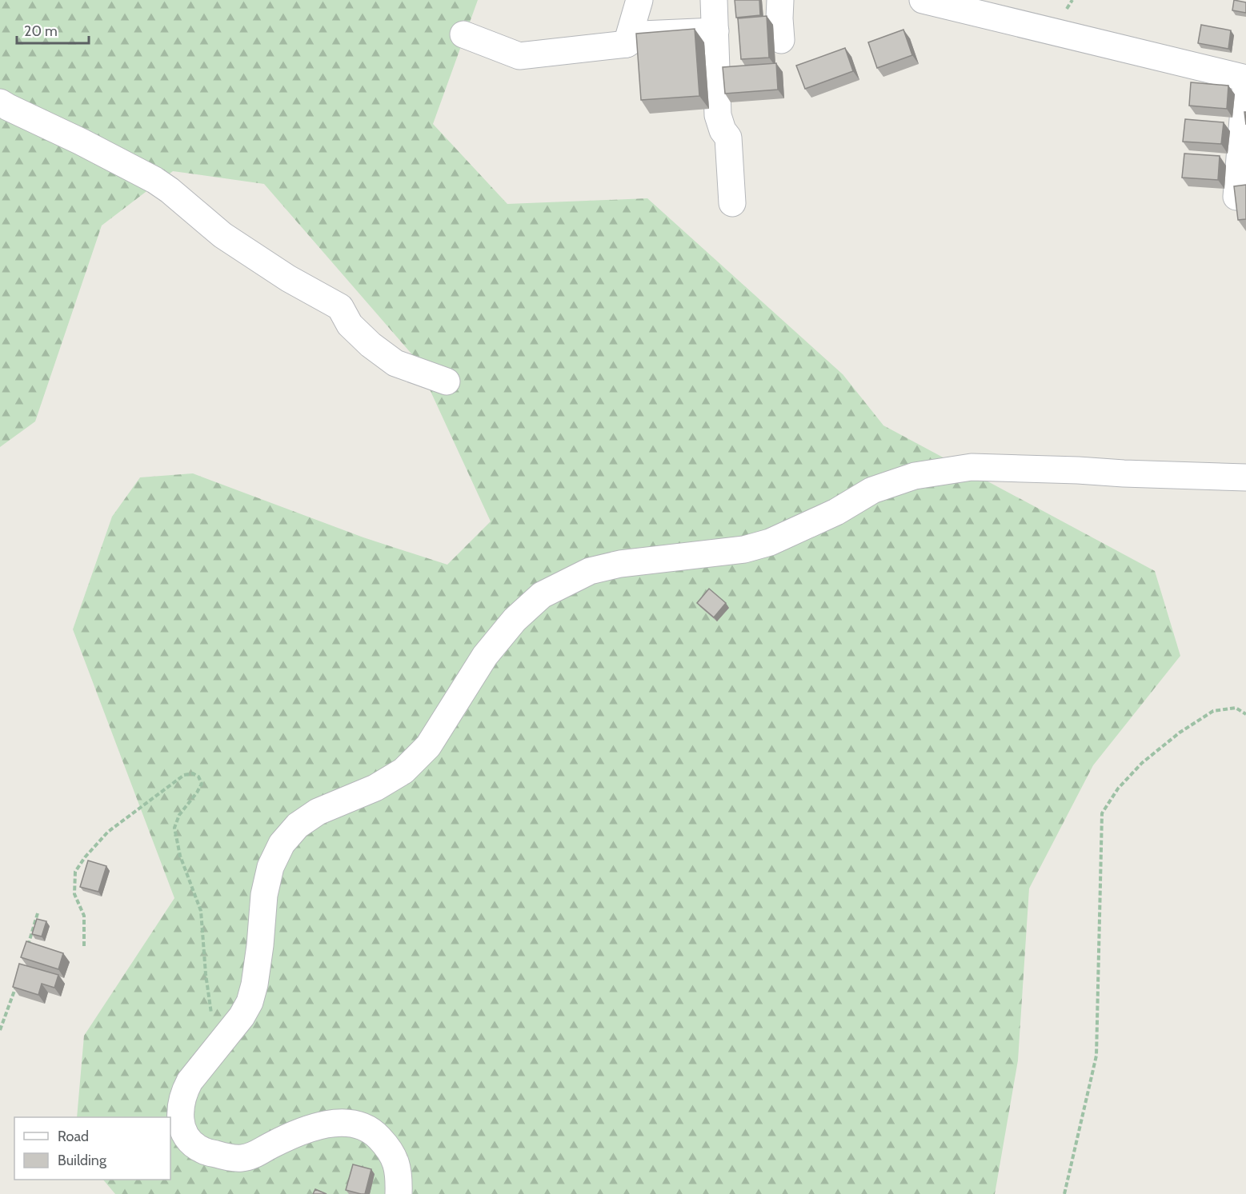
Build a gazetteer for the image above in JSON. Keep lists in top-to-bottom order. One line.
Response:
{"legend":["Road","Building"],"scale_bar":"20 m"}
